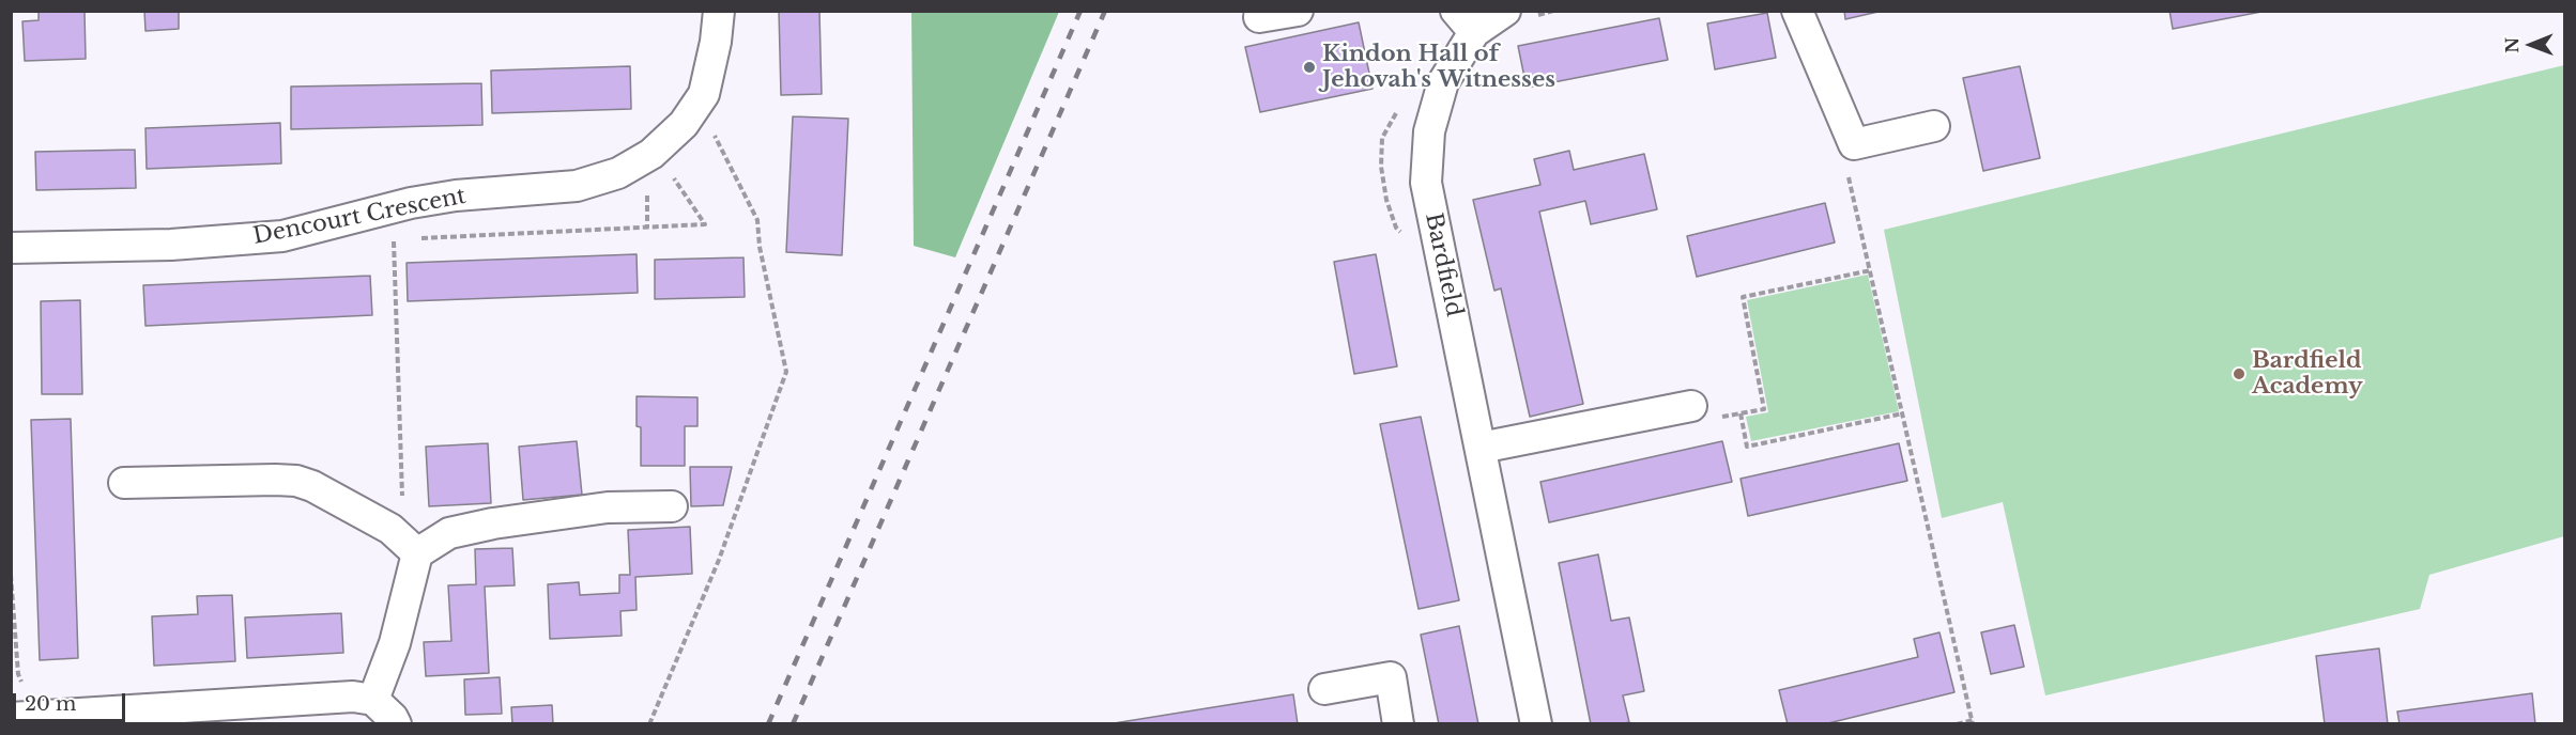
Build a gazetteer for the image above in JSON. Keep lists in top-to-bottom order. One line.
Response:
{"streets":{"street":["Dencourt Crescent","Bardfield"]},"places":["Kindon Hall of Jehovah's Witnesses","Bardfield Academy"],"scale_bar":"20 m","north":"left"}
